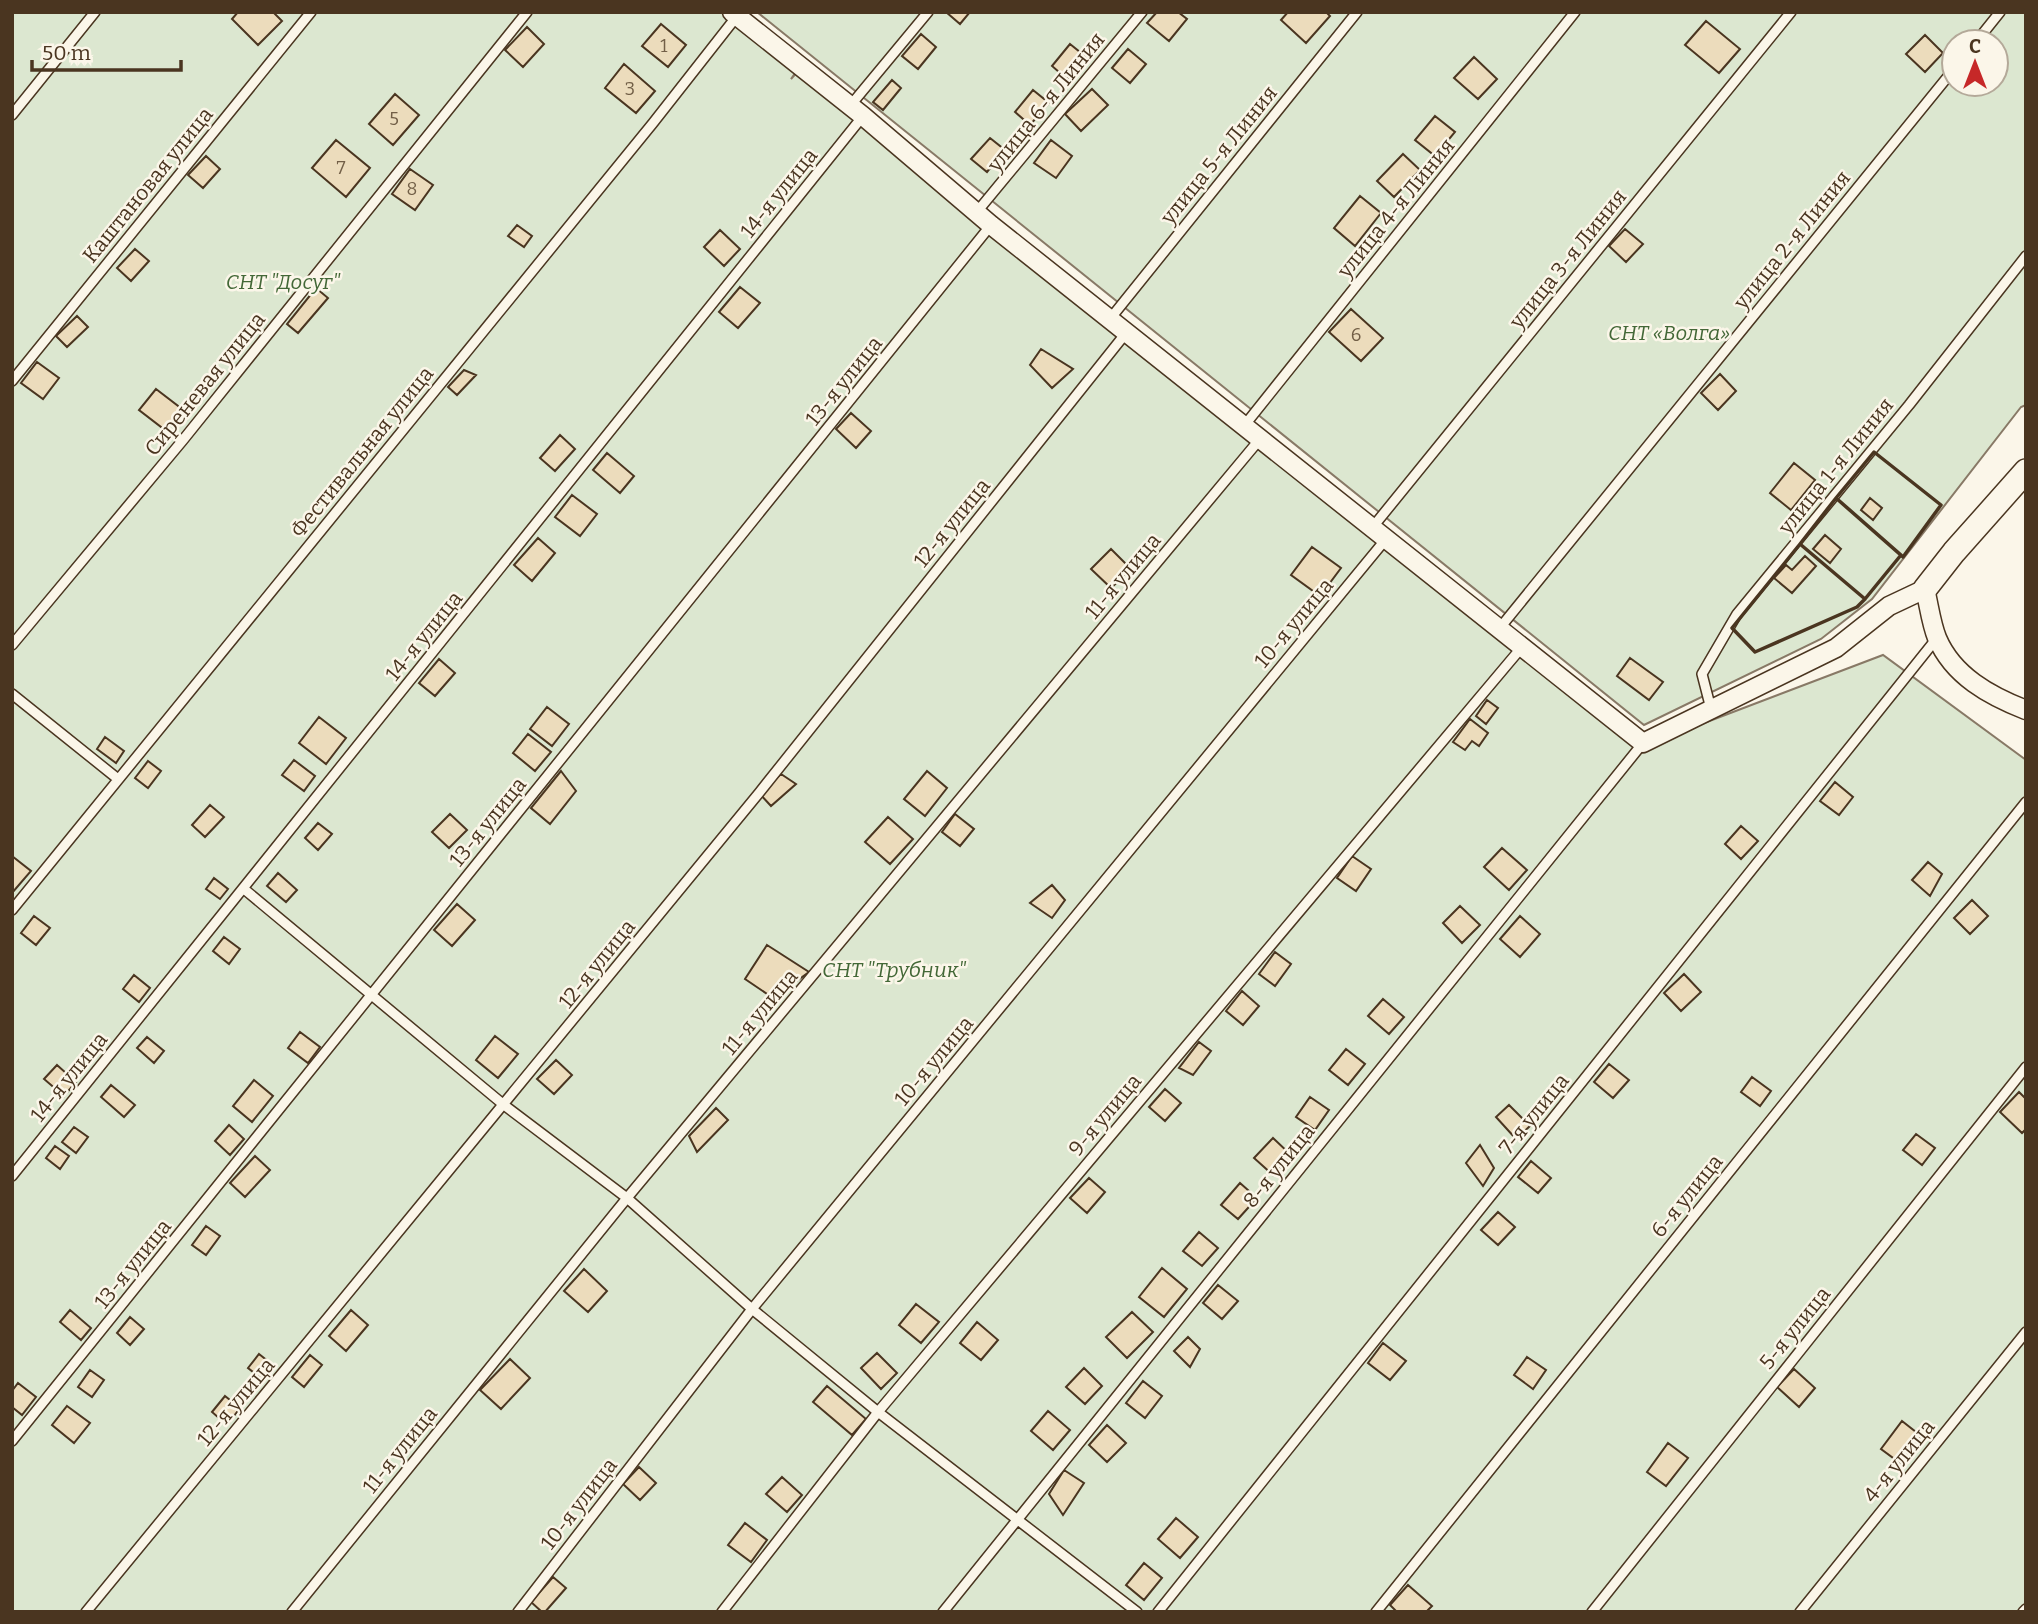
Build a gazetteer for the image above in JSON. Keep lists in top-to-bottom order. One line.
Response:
{"streets":{"lane":["улица 6-я Линия","улица 5-я Линия","Каштановая улица","14-я улица","улица 4-я Линия","улица 2-я Линия","улица 3-я Линия","13-я улица","Сиреневая улица","Фестивальная улица","улица 1-я Линия","12-я улица","11-я улица","10-я улица","7-я улица","9-я улица","8-я улица","6-я улица","5-я улица","4-я улица"]},"crossings":[["улица 3-я Линия","10-я улица"]],"parks":["СНТ \"Досуг\"","СНТ «Волга»","СНТ \"Трубник\""],"house_numbers":["1","3","5","7","8","6"],"scale_bar":"50 m","north":"top"}
